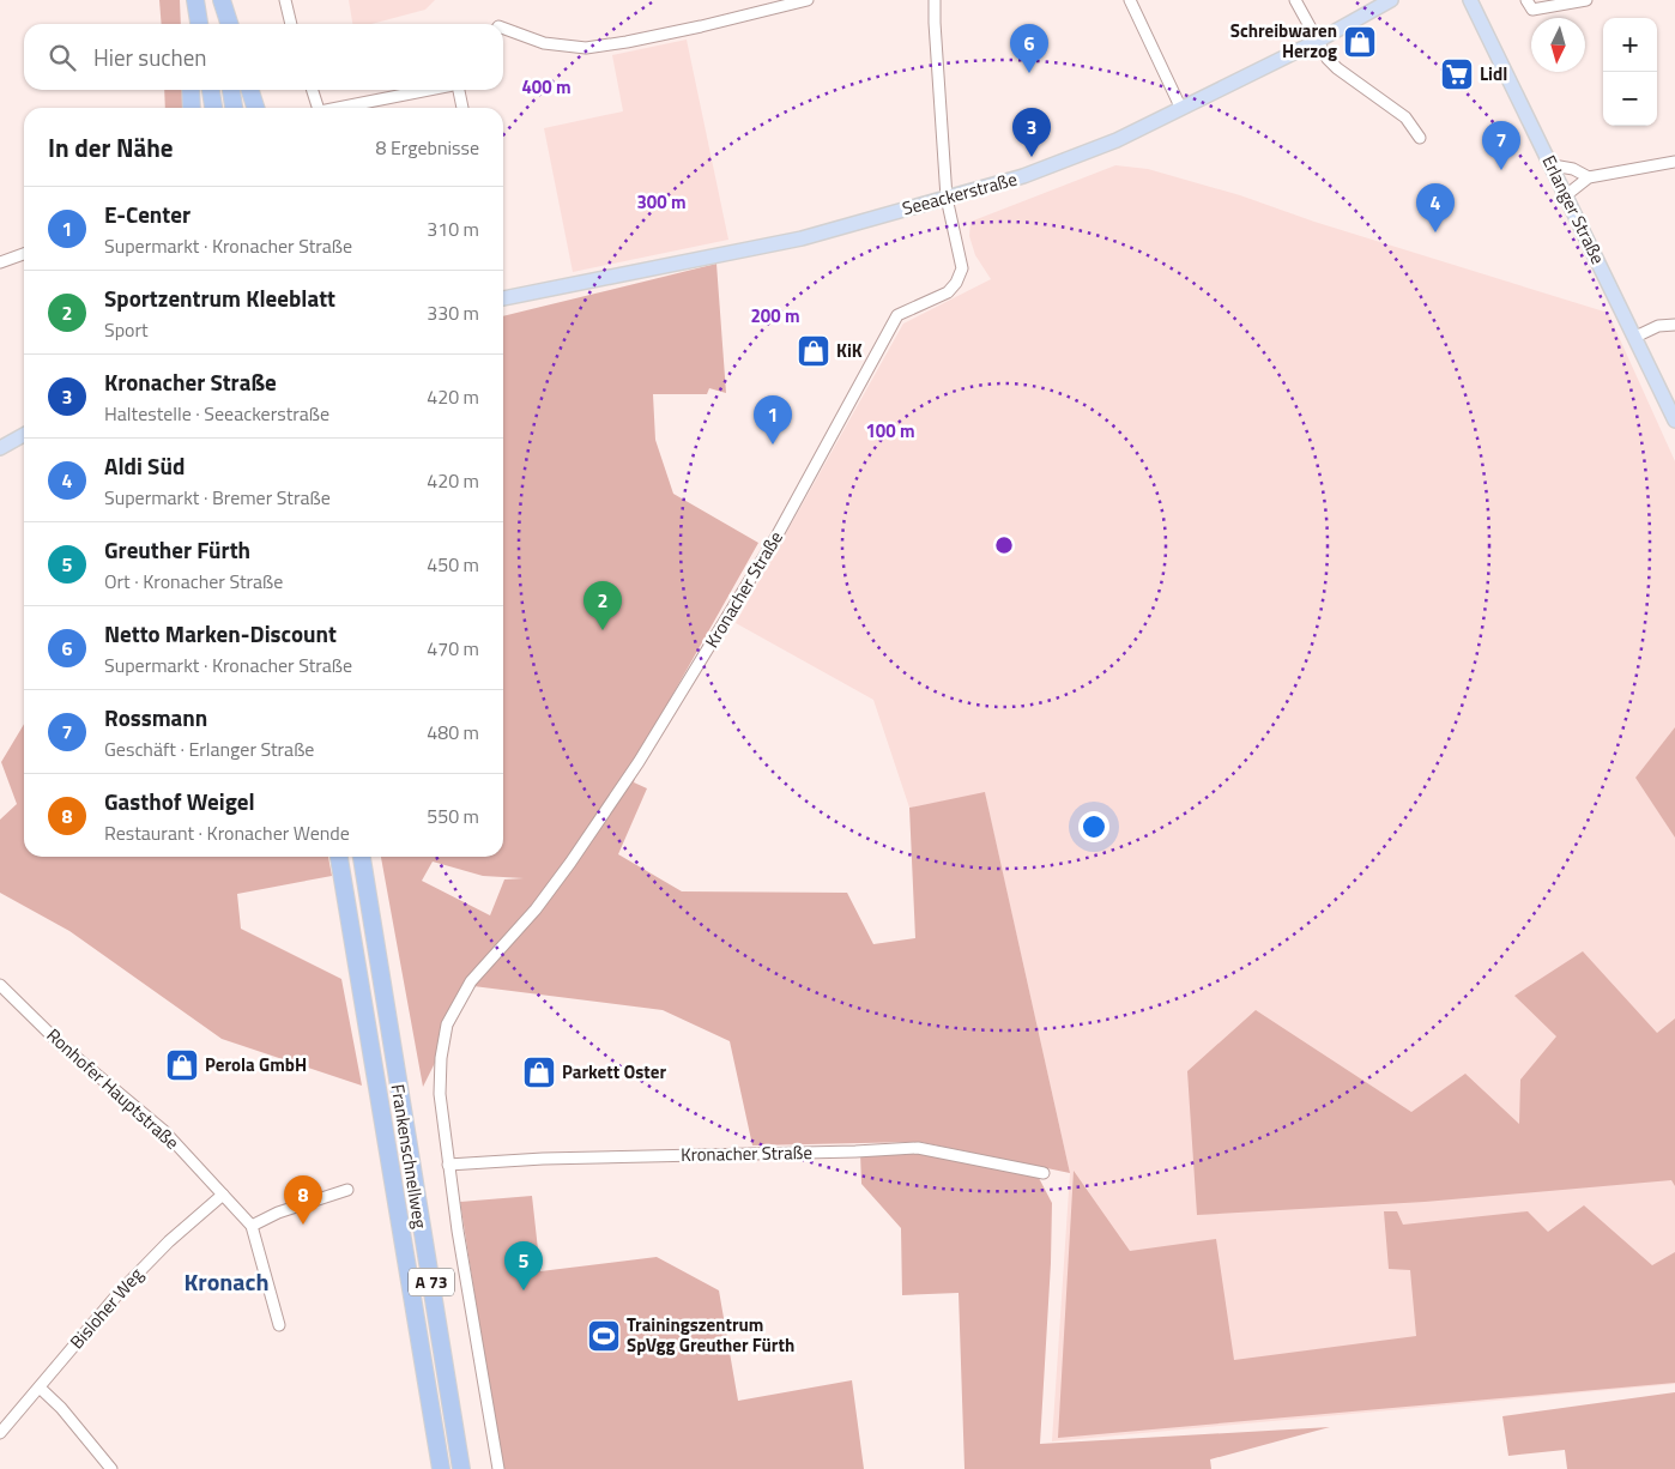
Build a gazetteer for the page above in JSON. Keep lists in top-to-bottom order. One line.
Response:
{"streets":{"highway":["Frankenschnellweg","A 73"],"main road":["Seeackerstraße","Erlanger Straße"],"street":["Kronacher Straße","Ronhofer Hauptstraße","Bisloher Weg"]},"crossings":[["Seeackerstraße","Kronacher Straße"],["Ronhofer Hauptstraße","Bisloher Weg"]],"districts":["Kronach"],"places":{"shop":["Schreibwaren Herzog","KiK","Perola GmbH","Parkett Oster"],"supermarket":["Lidl"],"sports":["Trainingszentrum SpVgg Greuther Fürth"]},"north":"bottom","page":{"map_buttons":["+","−"],"pins":["6","3","7","4","1","2","8","5"],"search":"Hier suchen","heading":["In der Nähe","8 Ergebnisse"],"list":[{"mark":"1","name":"E-Center","note":"Supermarkt · Kronacher Straße","value":"310 m"},{"mark":"2","name":"Sportzentrum Kleeblatt","note":"Sport","value":"330 m"},{"mark":"3","name":"Kronacher Straße","note":"Haltestelle · Seeackerstraße","value":"420 m"},{"mark":"4","name":"Aldi Süd","note":"Supermarkt · Bremer Straße","value":"420 m"},{"mark":"5","name":"Greuther Fürth","note":"Ort · Kronacher Straße","value":"450 m"},{"mark":"6","name":"Netto Marken-Discount","note":"Supermarkt · Kronacher Straße","value":"470 m"},{"mark":"7","name":"Rossmann","note":"Geschäft · Erlanger Straße","value":"480 m"},{"mark":"8","name":"Gasthof Weigel","note":"Restaurant · Kronacher Wende","value":"550 m"}]},"rings":["400 m","300 m","200 m","100 m"]}
